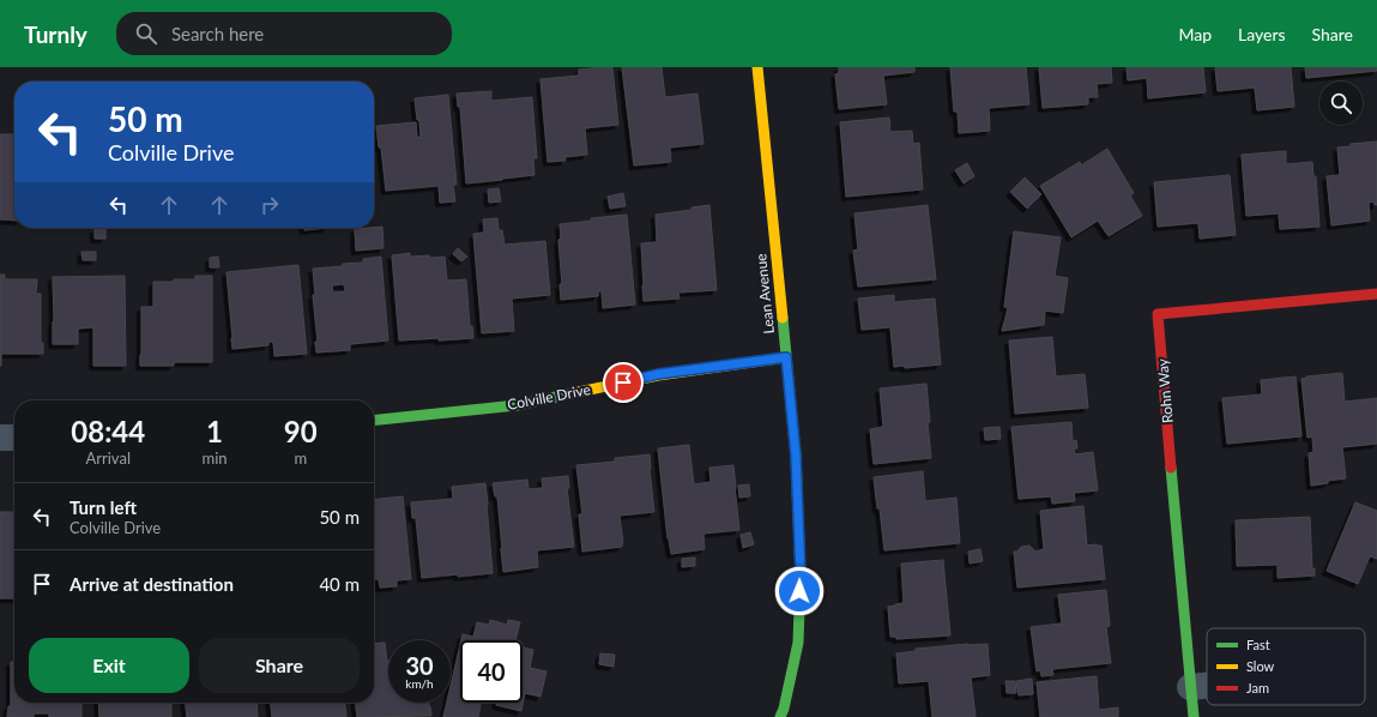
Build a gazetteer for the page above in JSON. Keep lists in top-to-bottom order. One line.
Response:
{"streets":{"street":["Lean Avenue","Rohn Way","Colville Drive"]},"crossings":[["Lean Avenue","Colville Drive"]],"legend":["Fast","Slow","Jam"],"page":{"header":"Turnly","search":"Search here","nav":["Map","Layers","Share"],"turn":["50 m","Colville Drive"],"eta":["08:44","Arrival","1","min","90","m"],"list":[{"name":"Turn left","note":"Colville Drive","value":"50 m"},{"name":"Arrive at destination","value":"40 m"}],"buttons":["Exit","Share"],"speed":"30 km/h","limit":"40"}}
